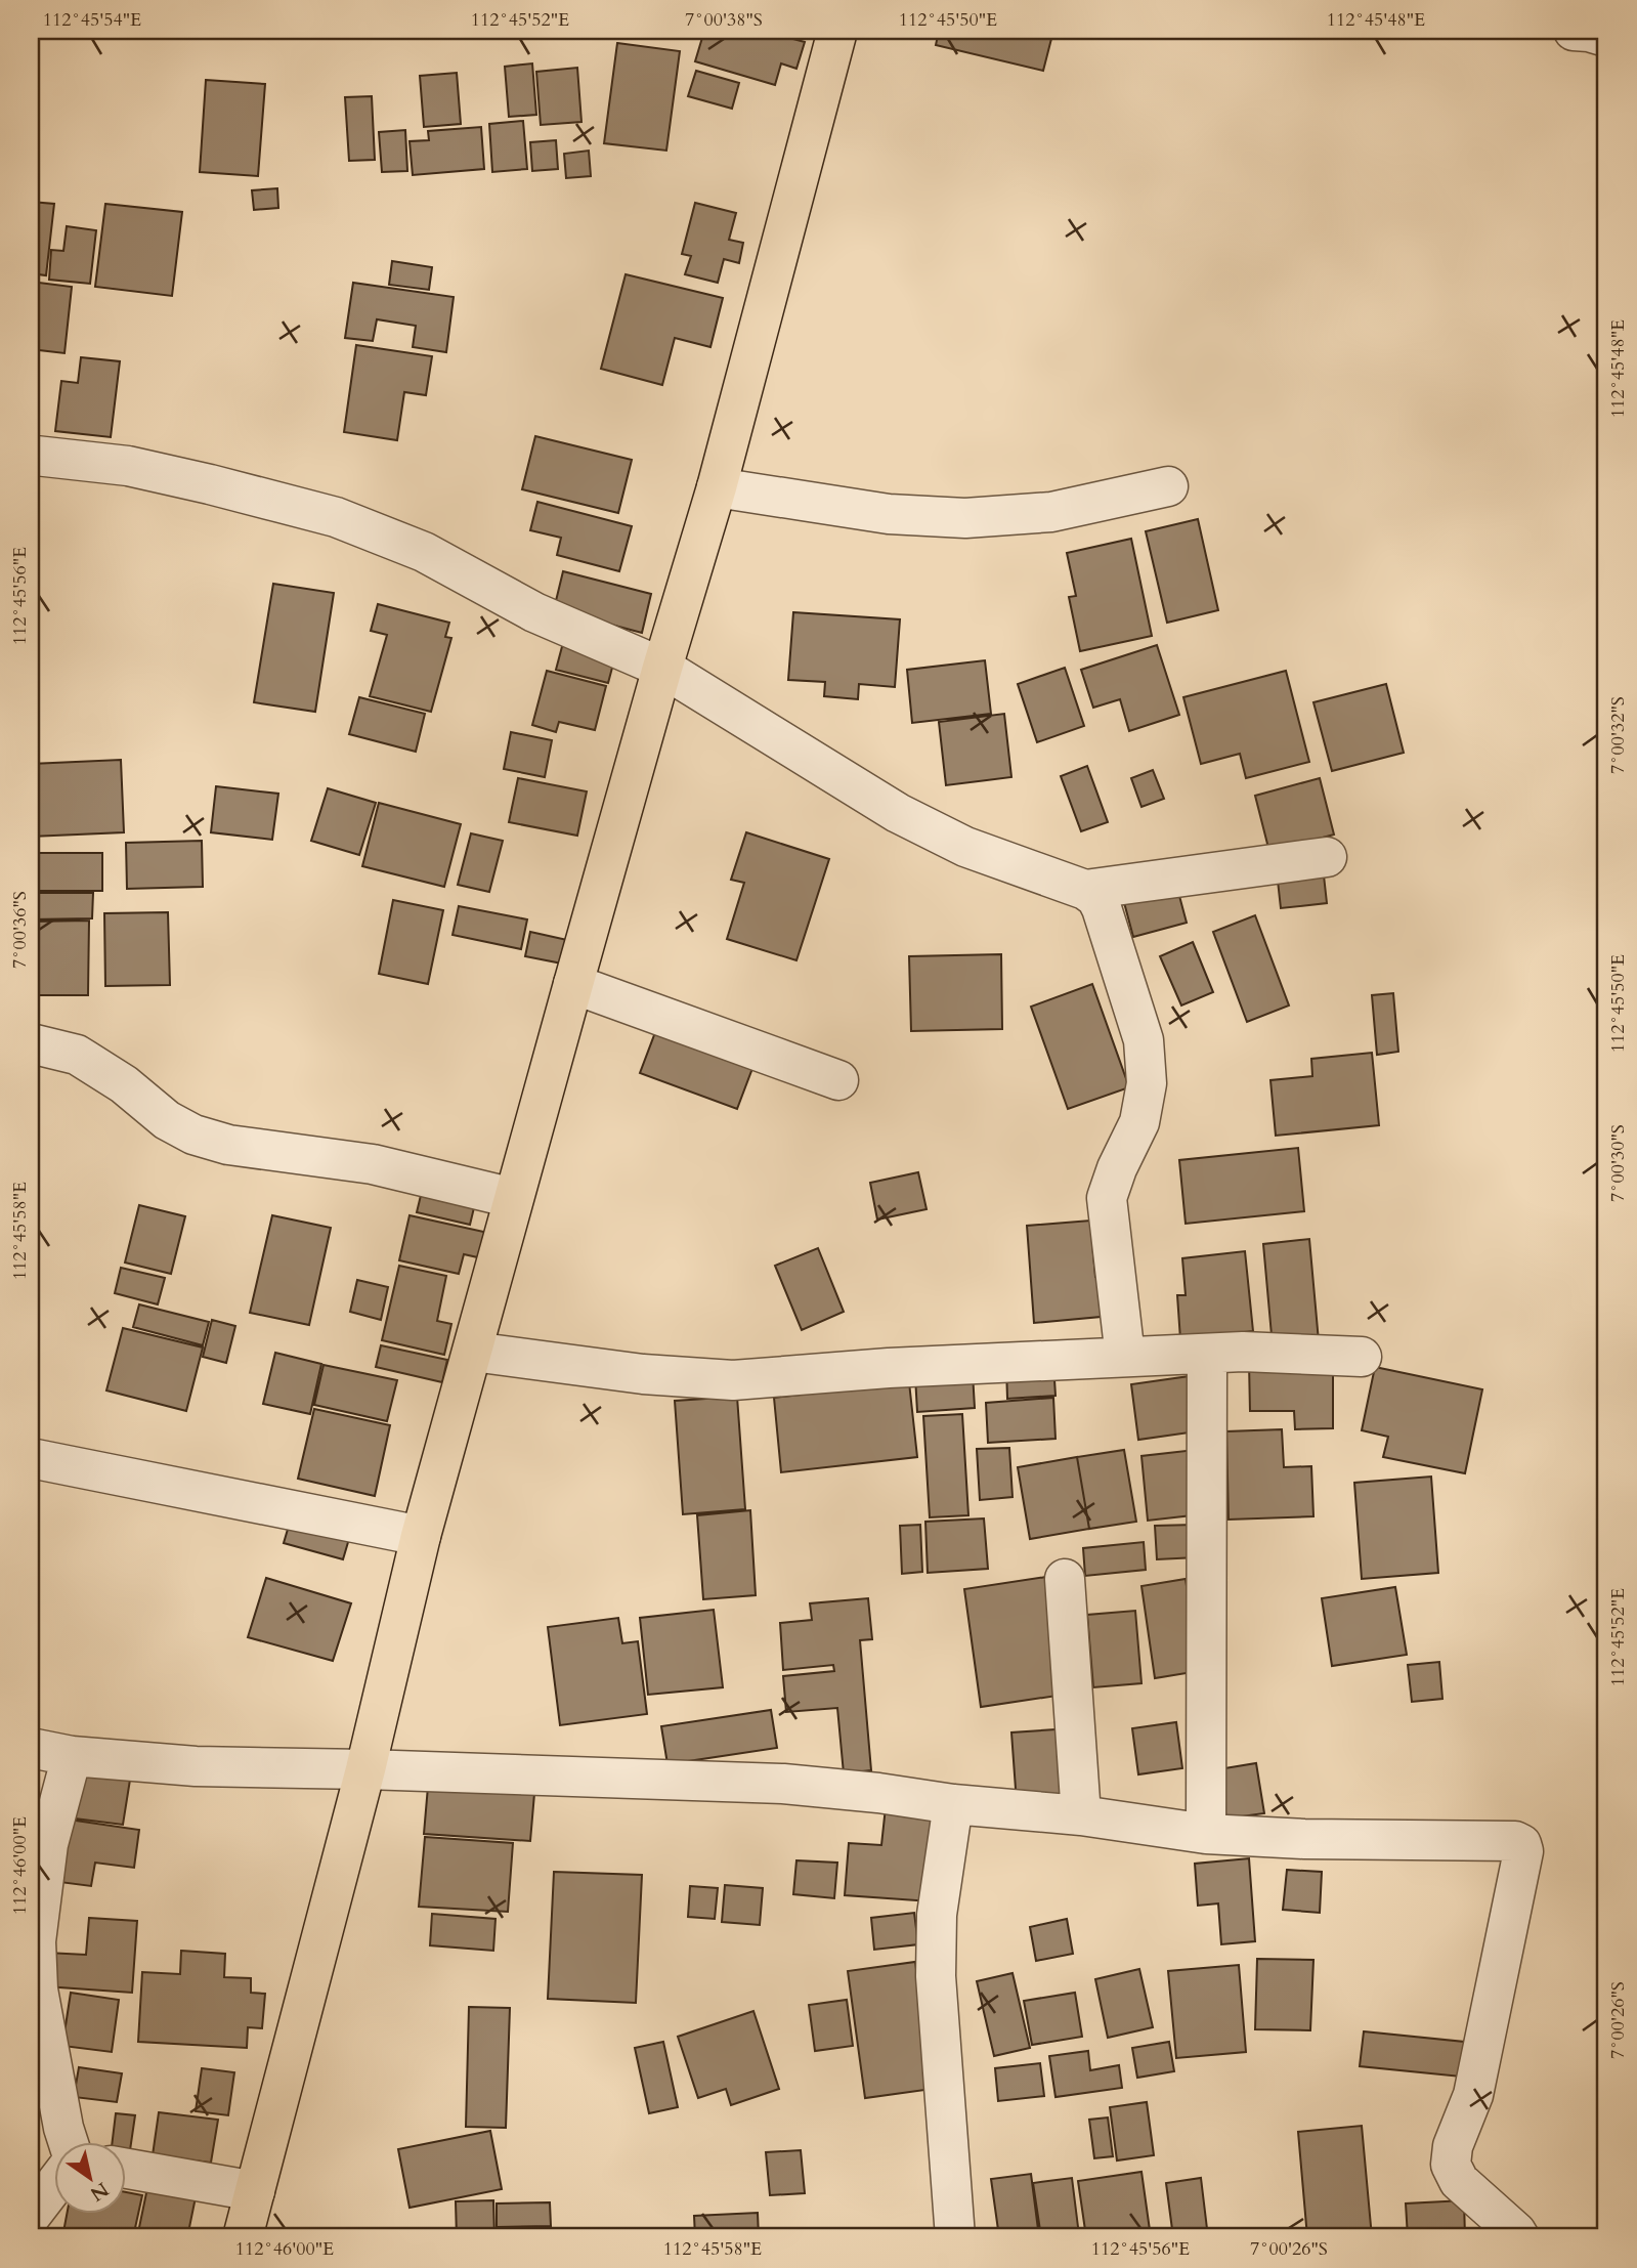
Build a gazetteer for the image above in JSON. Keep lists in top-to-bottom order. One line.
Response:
{"north":"bottom right","coordinates":["112°45'54\"E","112°45'52\"E","7°00'38\"S","112°45'50\"E","112°45'48\"E","112°45'56\"E","7°00'32\"S","7°00'36\"S","7°00'30\"S","112°45'58\"E","112°46'00\"E","7°00'26\"S"]}
